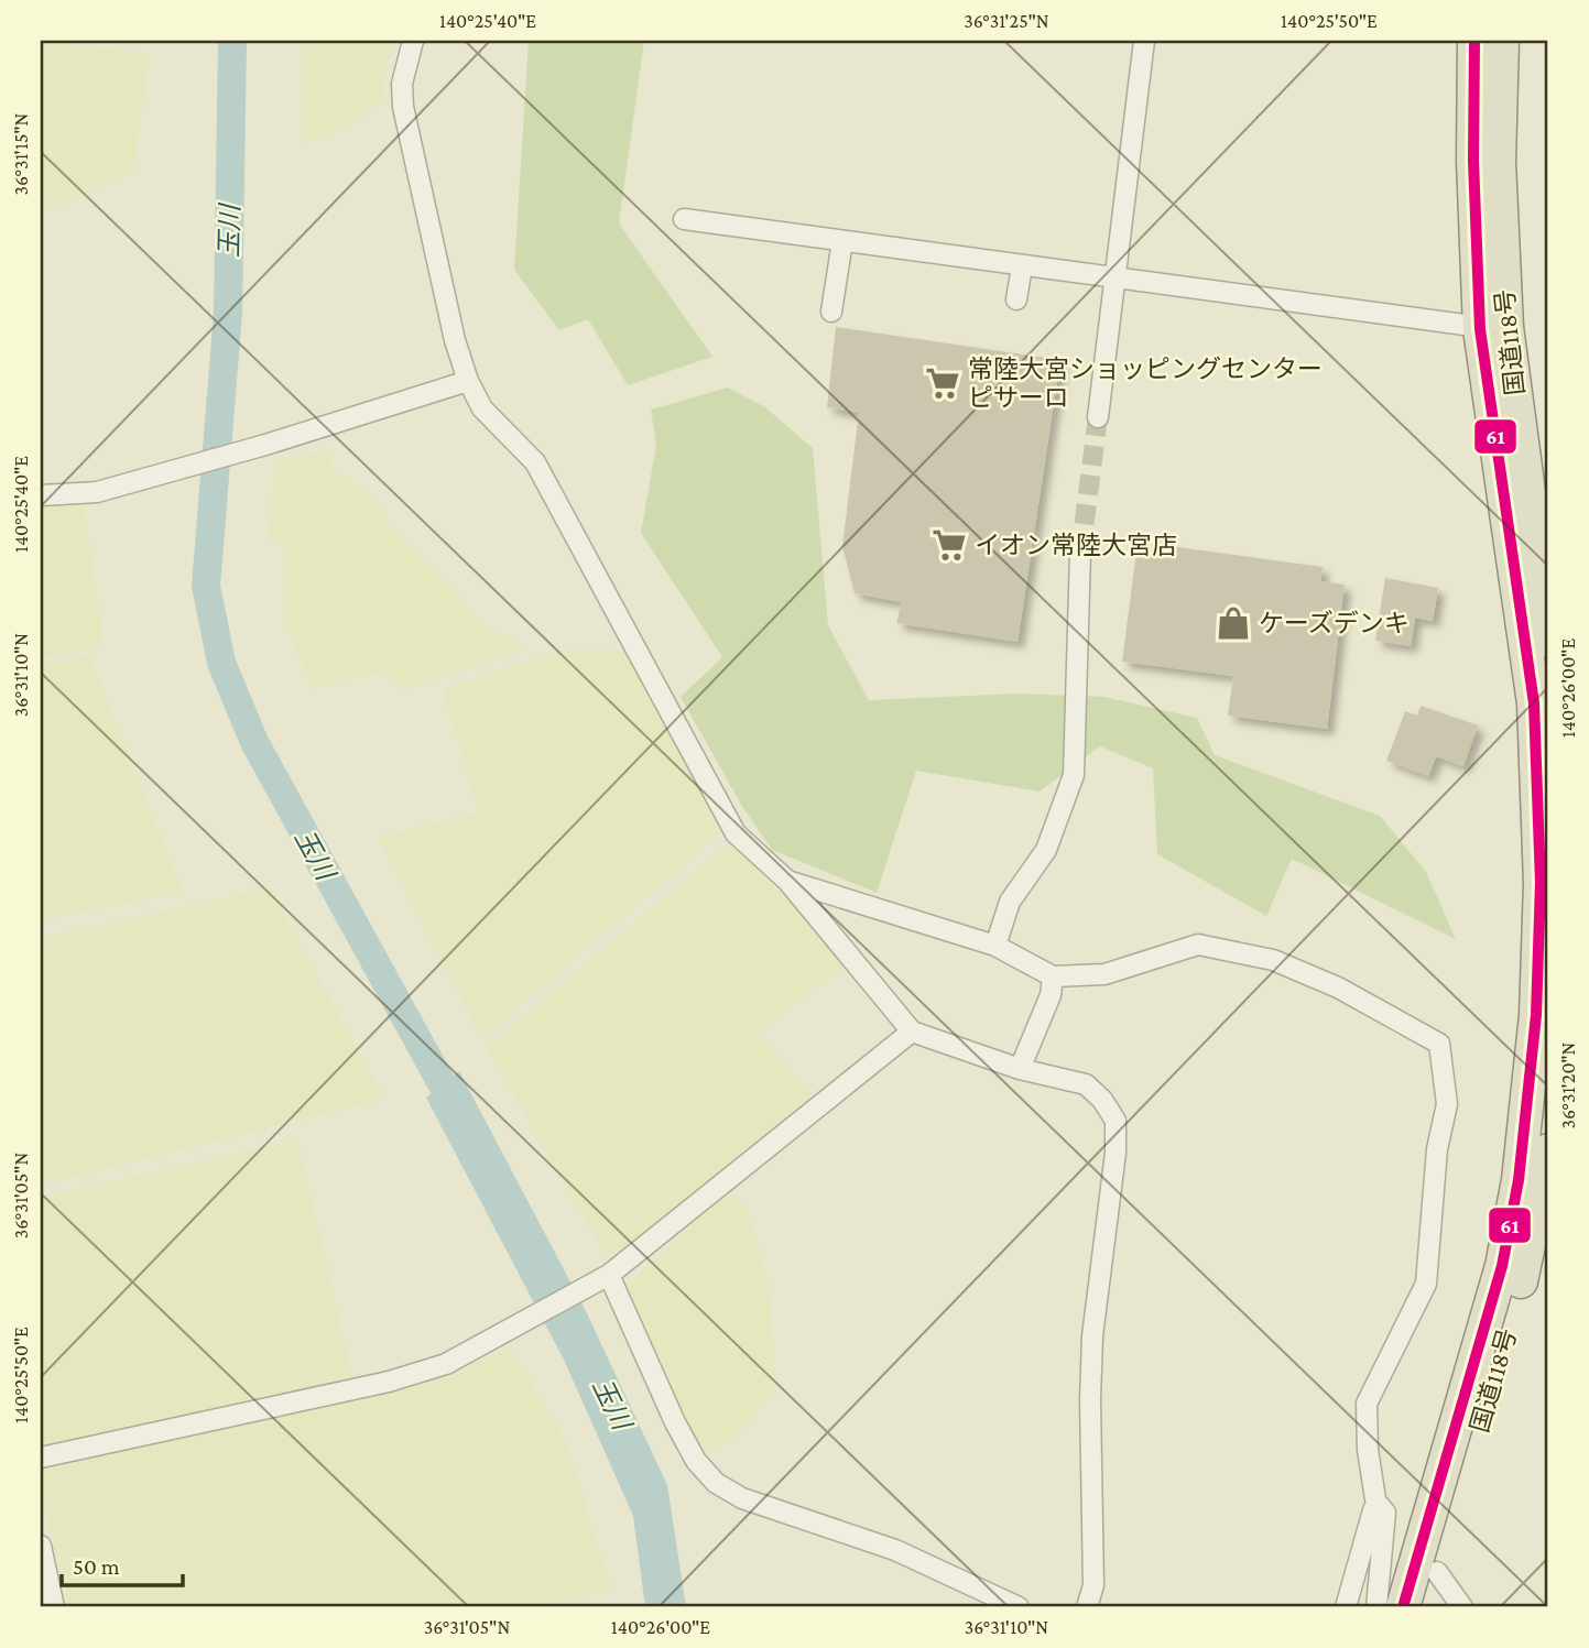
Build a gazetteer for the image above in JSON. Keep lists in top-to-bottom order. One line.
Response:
{"streets":{"highway":["国道118号"]},"water":["玉川"],"places":{"supermarket":["常陸大宮ショッピングセンター ピサーロ","イオン常陸大宮店"],"shop":["ケーズデンキ"]},"lines":["transit line 61"],"scale_bar":"50 m","coordinates":["140°25'40\"E","36°31'25\"N","140°25'50\"E","36°31'15\"N","36°31'10\"N","140°26'00\"E","36°31'20\"N","36°31'05\"N"]}
